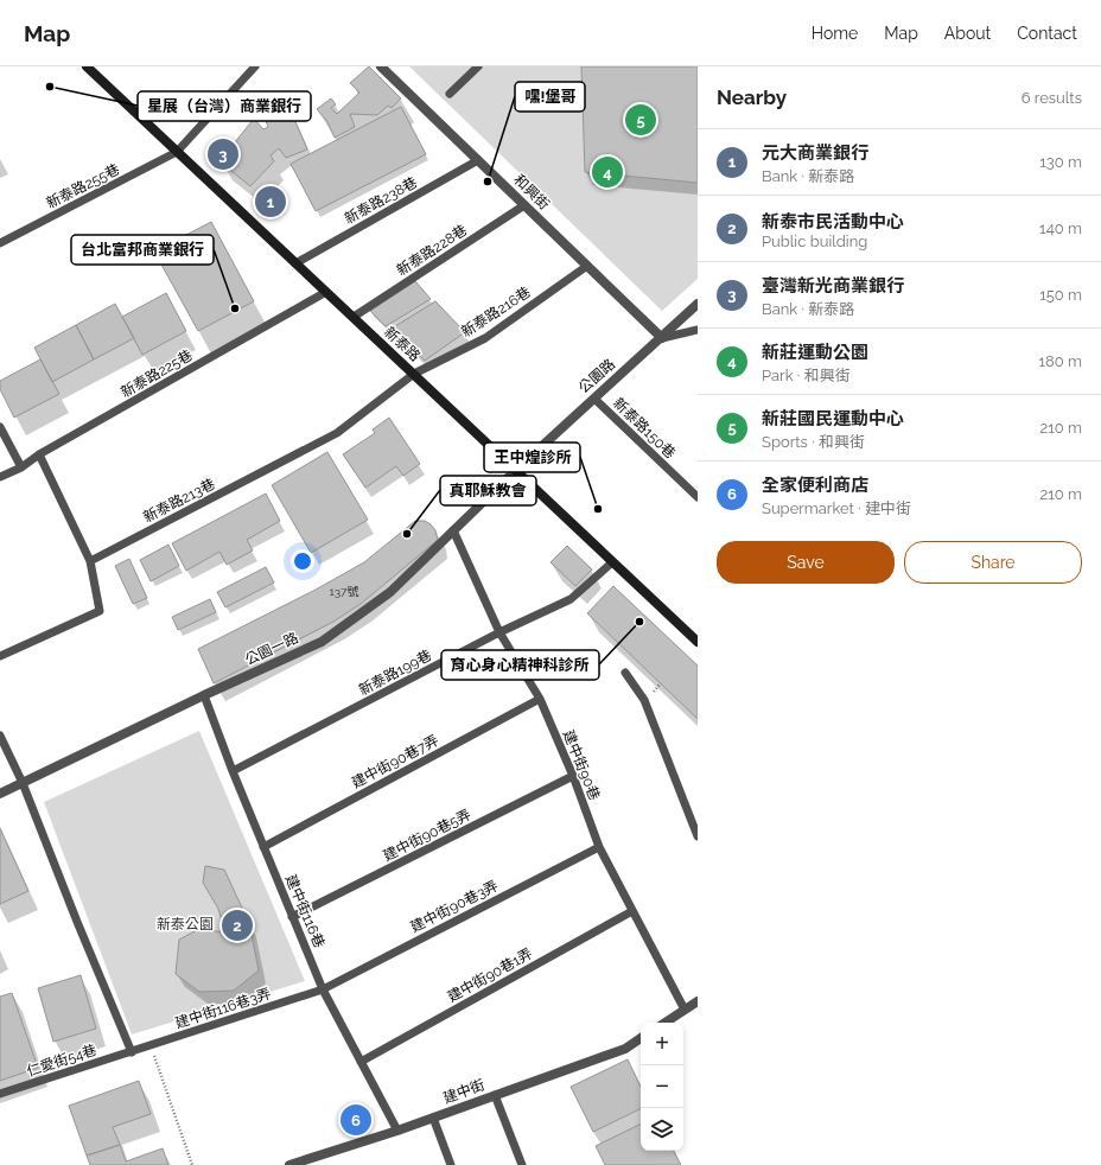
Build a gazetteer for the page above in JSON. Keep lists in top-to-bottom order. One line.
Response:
{"streets":{"main road":["新泰路"],"street":["和興街","公園路","公園一路","建中街"],"lane":["新泰路255巷","新泰路238巷","新泰路228巷","新泰路216巷","新泰路225巷","新泰路150巷","新泰路213巷","新泰路199巷","建中街90巷7弄","建中街90巷","建中街90巷5弄","建中街90巷3弄","建中街116巷","建中街90巷1弄","建中街116巷3弄","仁愛街54巷"]},"crossings":[["新泰路255巷","新泰路"],["和興街","新泰路238巷"],["和興街","新泰路228巷"],["和興街","新泰路216巷"],["和興街","公園路"],["新泰路238巷","新泰路"],["新泰路228巷","新泰路"],["新泰路216巷","新泰路"],["新泰路216巷","新泰路213巷"],["新泰路","新泰路225巷"],["新泰路","公園路"],["新泰路","新泰路213巷"],["新泰路","公園一路"],["新泰路","新泰路199巷"],["公園路","新泰路150巷"],["公園路","公園一路"],["公園一路","建中街90巷"],["公園一路","建中街116巷"],["新泰路199巷","建中街90巷"],["新泰路199巷","建中街116巷"],["建中街90巷7弄","建中街90巷"],["建中街90巷7弄","建中街116巷"],["建中街90巷","建中街90巷5弄"],["建中街90巷","建中街90巷3弄"],["建中街90巷","建中街90巷1弄"],["建中街90巷5弄","建中街116巷"],["建中街90巷3弄","建中街116巷"],["建中街90巷3弄","建中街116巷3弄"],["建中街116巷","建中街90巷1弄"],["建中街116巷","建中街116巷3弄"],["建中街116巷","建中街"],["建中街116巷3弄","仁愛街54巷"]],"parks":["新泰公園"],"places":["星展（台灣）商業銀行","嘿!堡哥","台北富邦商業銀行","王中煌診所","真耶穌教會","育心身心精神科診所"],"house_numbers":["137號"],"page":{"header":"Map","nav":["Home","Map","About","Contact"],"heading":["Nearby","6 results"],"pins":["5","3","4","1","2","6"],"list":[{"mark":"1","name":"元大商業銀行","note":"Bank · 新泰路","value":"130 m"},{"mark":"2","name":"新泰市民活動中心","note":"Public building","value":"140 m"},{"mark":"3","name":"臺灣新光商業銀行","note":"Bank · 新泰路","value":"150 m"},{"mark":"4","name":"新莊運動公園","note":"Park · 和興街","value":"180 m"},{"mark":"5","name":"新莊國民運動中心","note":"Sports · 和興街","value":"210 m"},{"mark":"6","name":"全家便利商店","note":"Supermarket · 建中街","value":"210 m"}],"buttons":["Save","Share"],"map_buttons":["+","−"]}}
